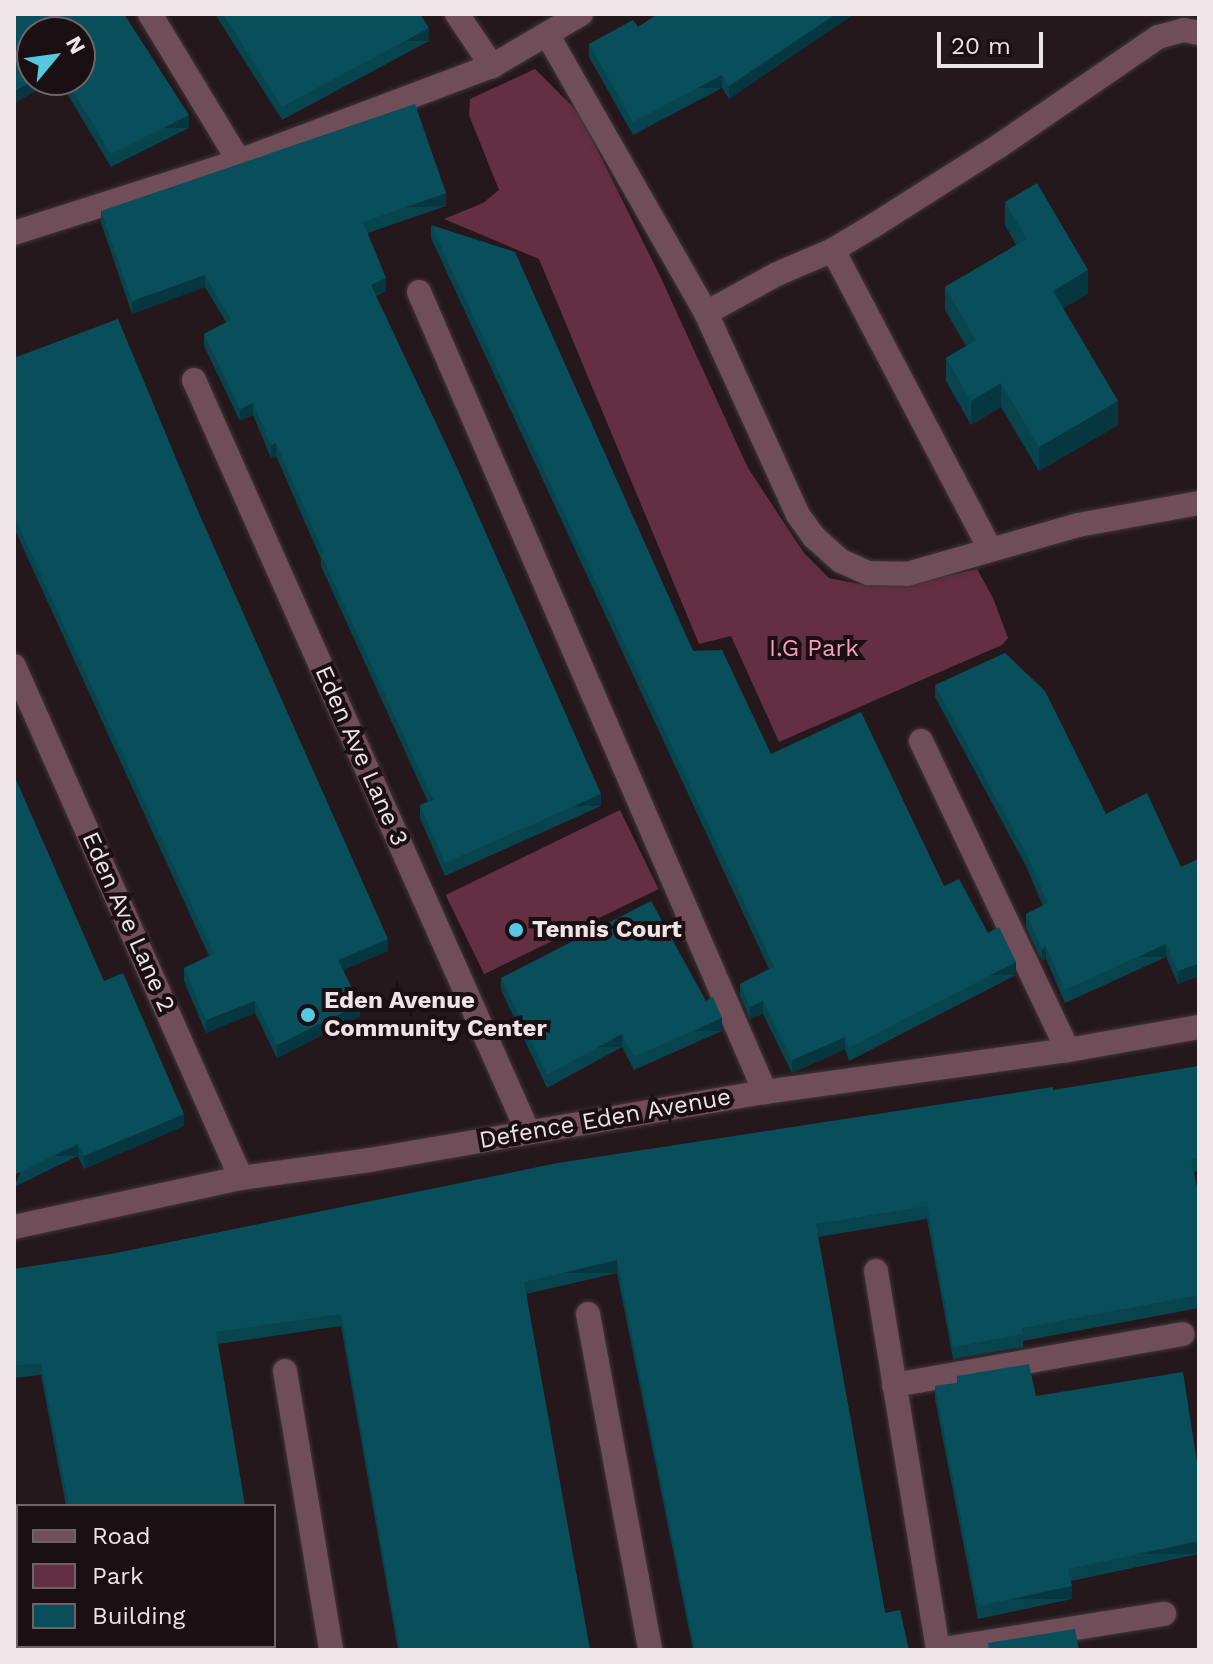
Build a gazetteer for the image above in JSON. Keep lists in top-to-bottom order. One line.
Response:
{"streets":{"street":["Eden Ave Lane 3","Eden Ave Lane 2","Defence Eden Avenue"]},"crossings":[["Eden Ave Lane 3","Defence Eden Avenue"],["Eden Ave Lane 2","Defence Eden Avenue"]],"parks":["I.G Park"],"places":["Tennis Court","Eden Avenue Community Center"],"legend":["Road","Park","Building"],"scale_bar":"20 m","north":"top right"}
